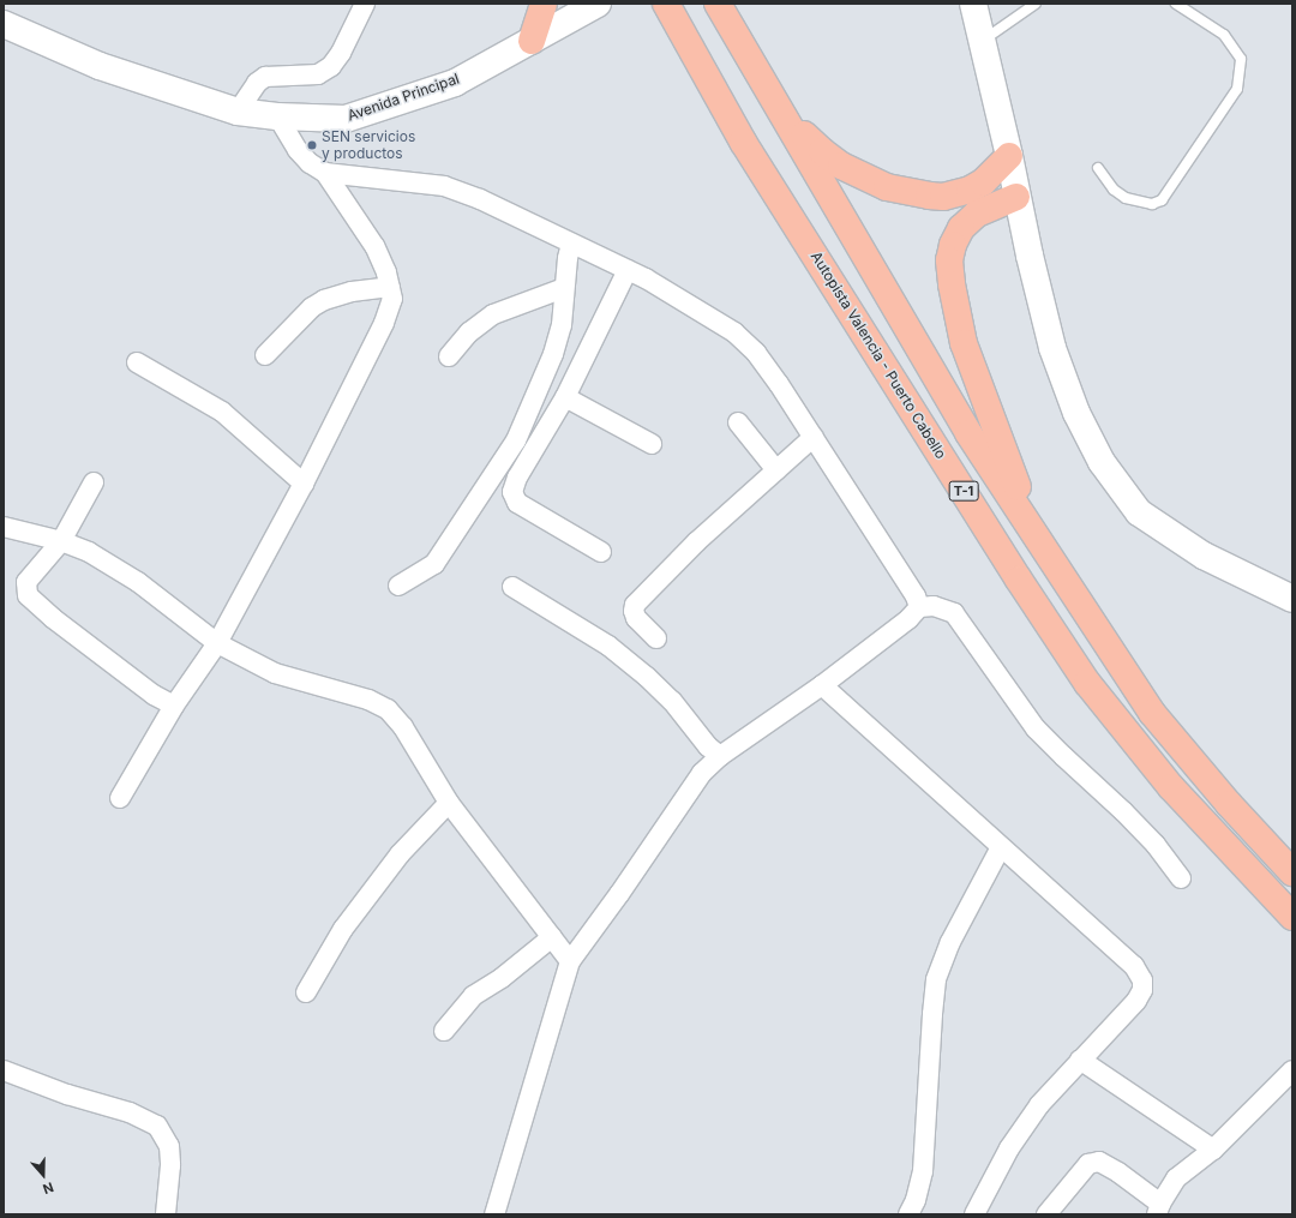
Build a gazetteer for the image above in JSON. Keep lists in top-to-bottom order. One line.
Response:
{"streets":{"highway":["Autopista Valencia - Puerto Cabello","T-1"],"main road":["Avenida Principal"]},"places":["SEN servicios y productos"],"north":"bottom"}
